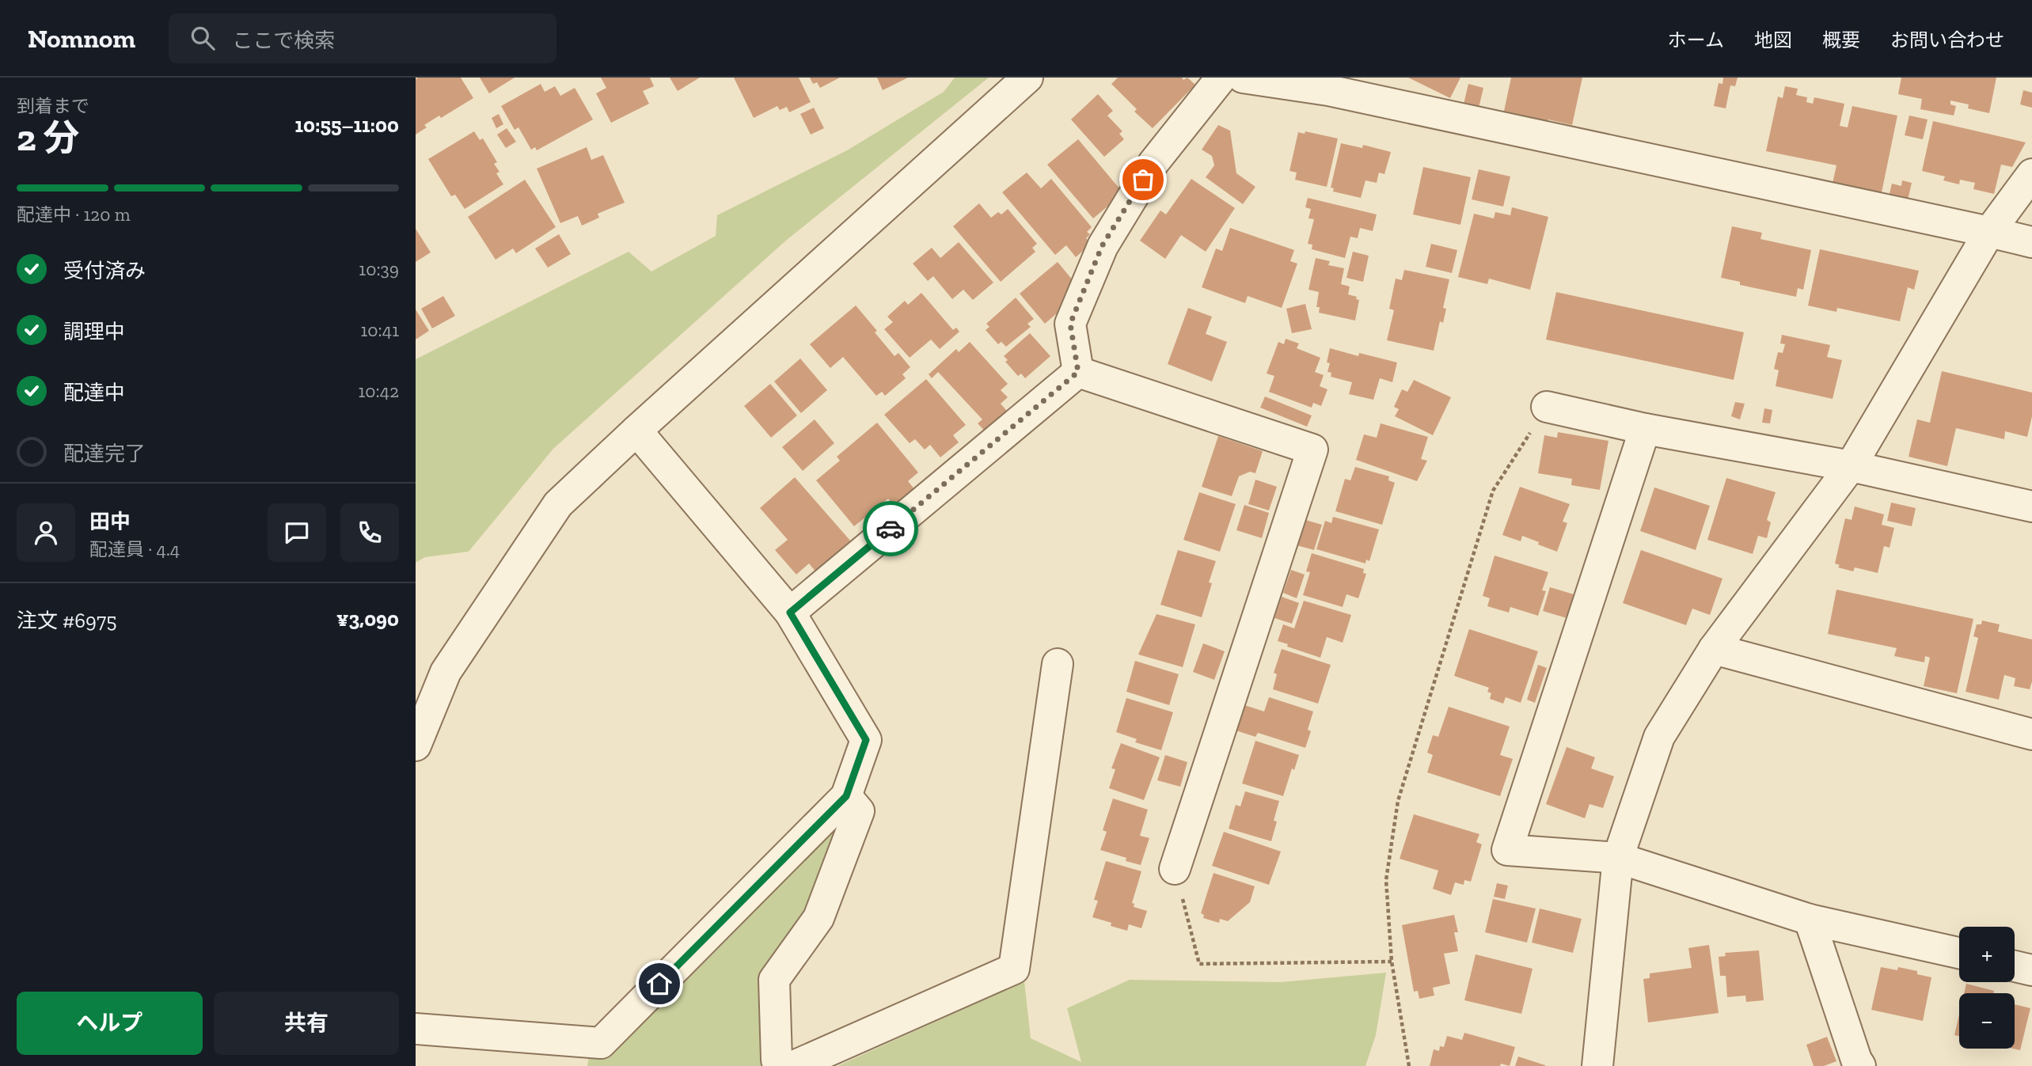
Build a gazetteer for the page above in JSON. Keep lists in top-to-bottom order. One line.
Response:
{"page":{"header":"Nomnom","search":"ここで検索","nav":["ホーム","地図","概要","お問い合わせ"],"heading":["2 分","到着まで","10:55–11:00"],"panel":["田中","配達員 · 4.4","注文 #6975","¥3,090"],"bar":"配達中 · 120 m","list":[["受付済み","10:39"],["調理中","10:41"],["配達中","10:42"],"配達完了"],"map_buttons":["+","−"],"buttons":["ヘルプ","共有"]}}
